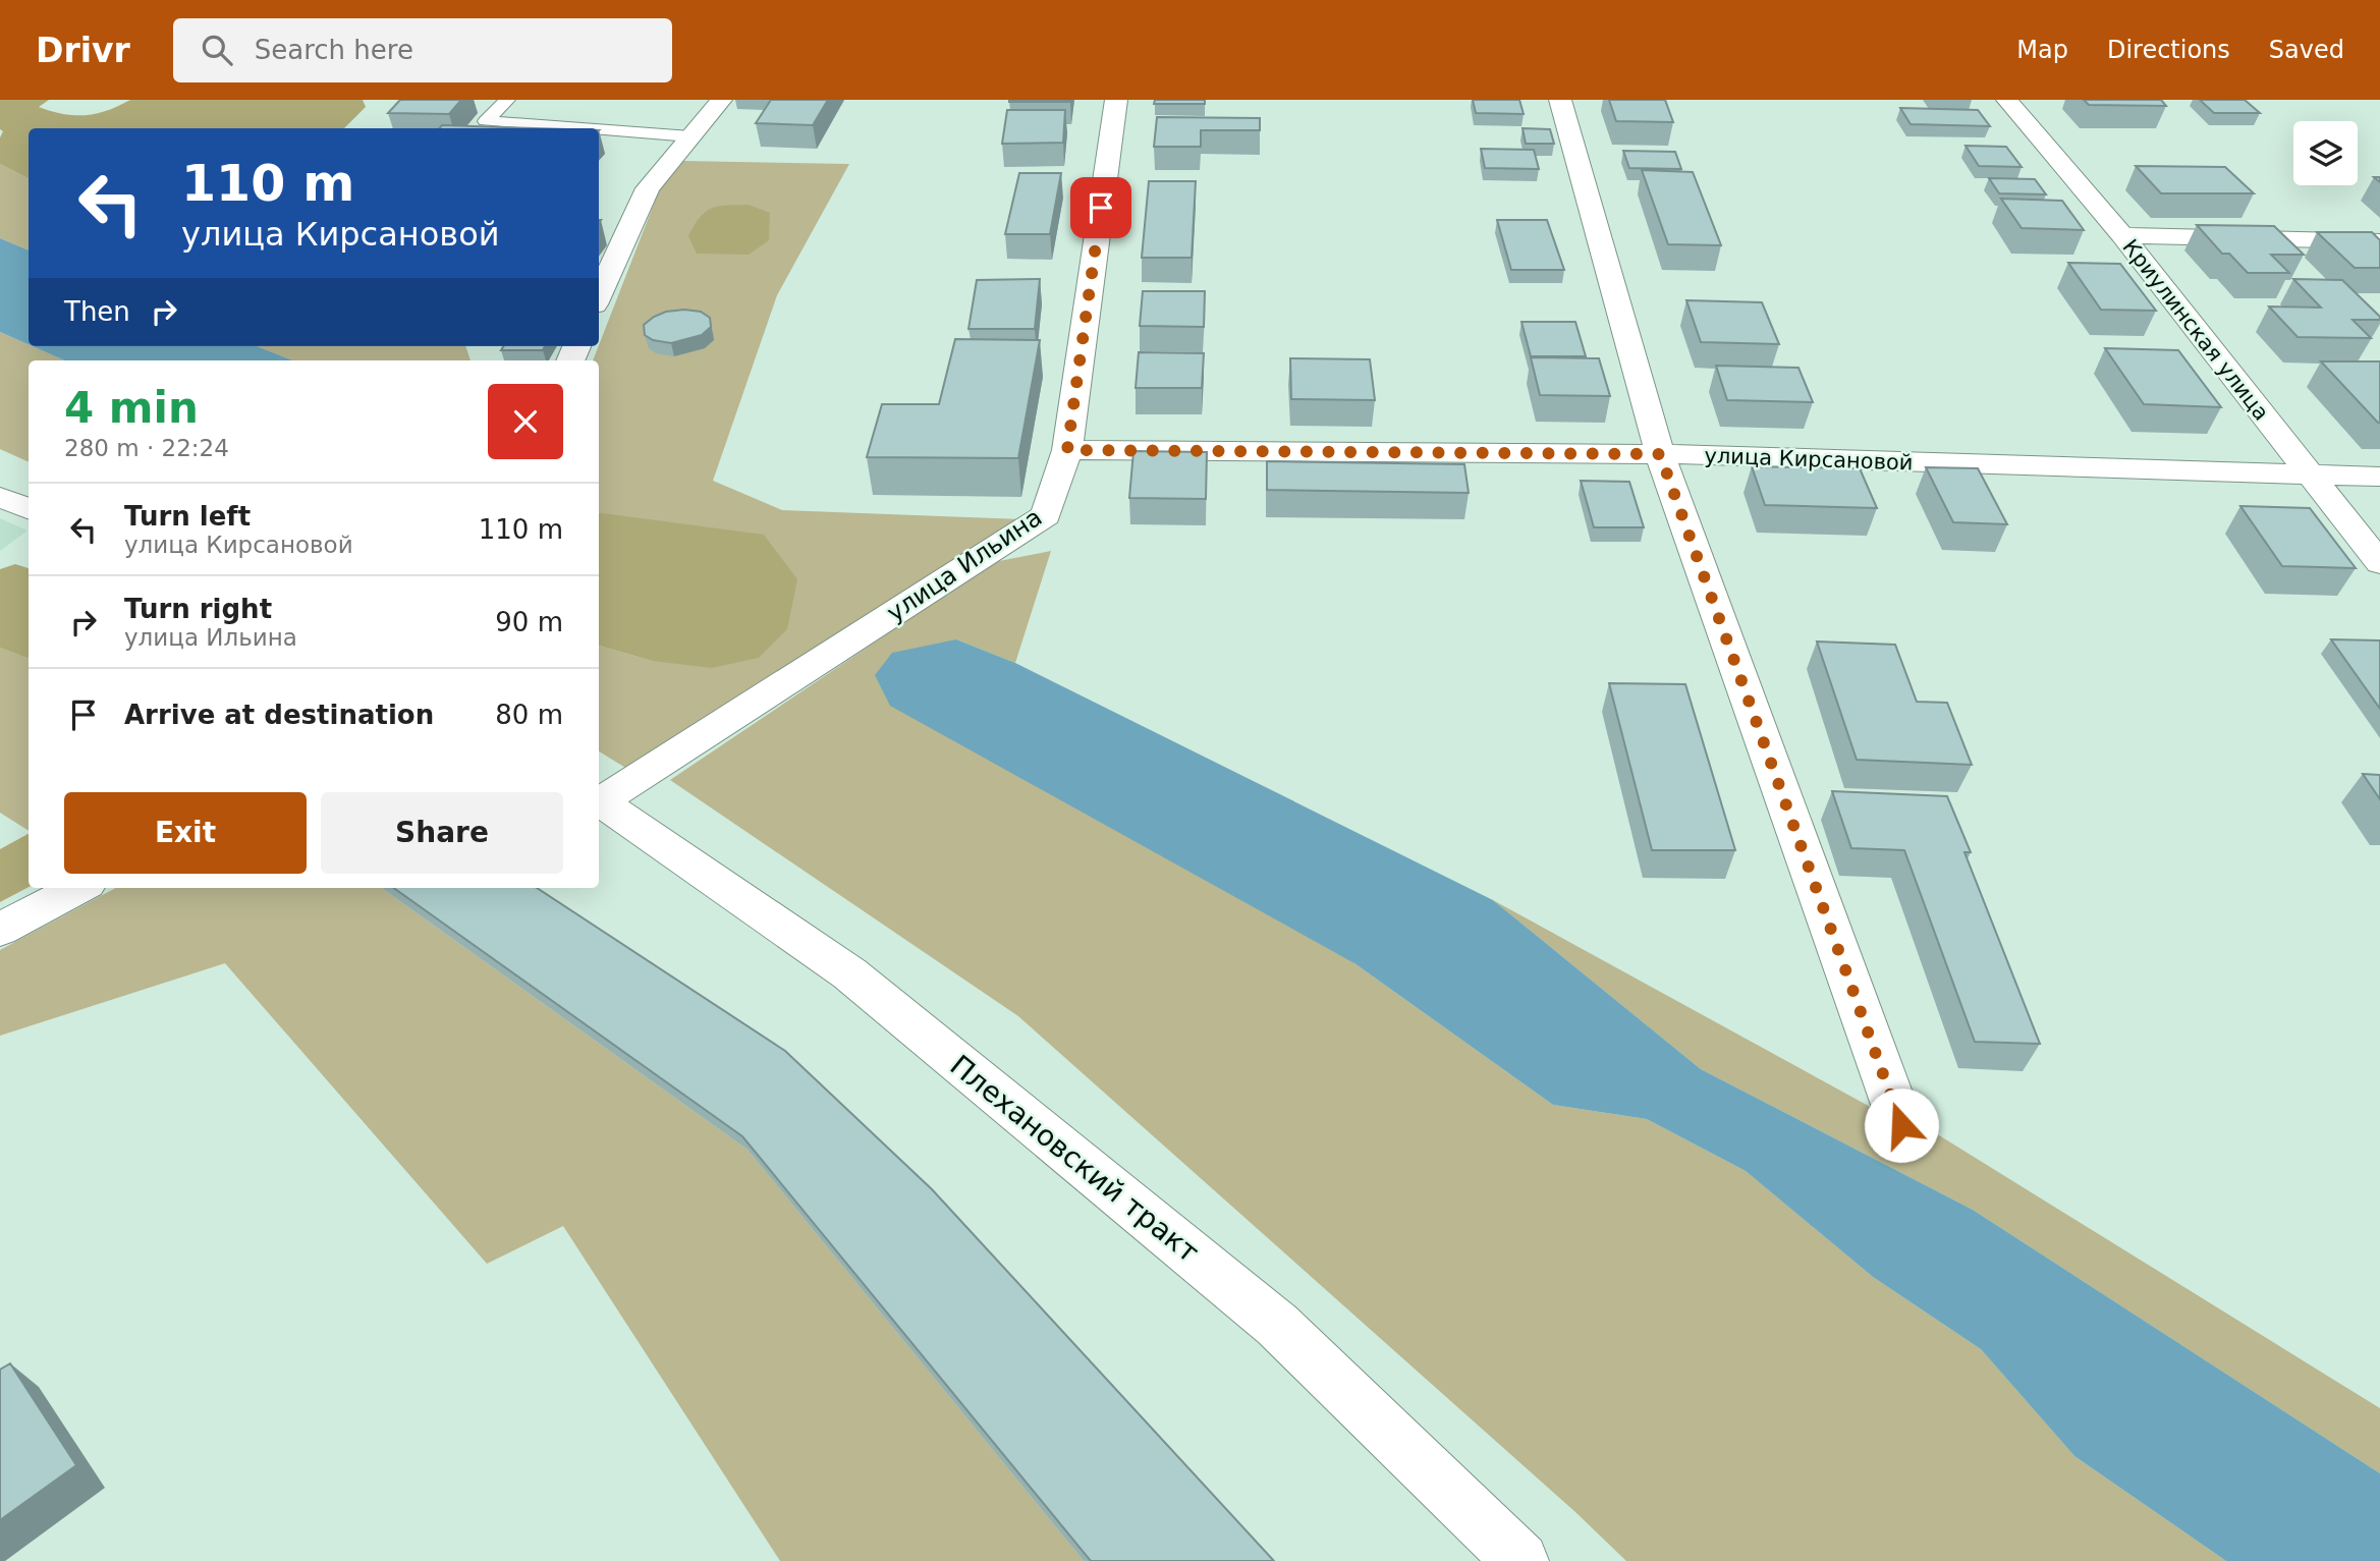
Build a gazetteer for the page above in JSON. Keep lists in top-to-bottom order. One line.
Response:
{"streets":{"street":["Криулинская улица","улица Кирсановой","улица Ильина","Плехановский тракт"]},"crossings":[["Криулинская улица","улица Кирсановой"],["улица Кирсановой","улица Ильина"],["улица Ильина","Плехановский тракт"]],"page":{"header":"Drivr","search":"Search here","nav":["Map","Directions","Saved"],"turn":["110 m","улица Кирсановой"],"then":"Then","heading":["4 min","280 m · 22:24"],"list":[{"name":"Turn left","note":"улица Кирсановой","value":"110 m"},{"name":"Turn right","note":"улица Ильина","value":"90 m"},{"name":"Arrive at destination","value":"80 m"}],"buttons":["Exit","Share"]}}
